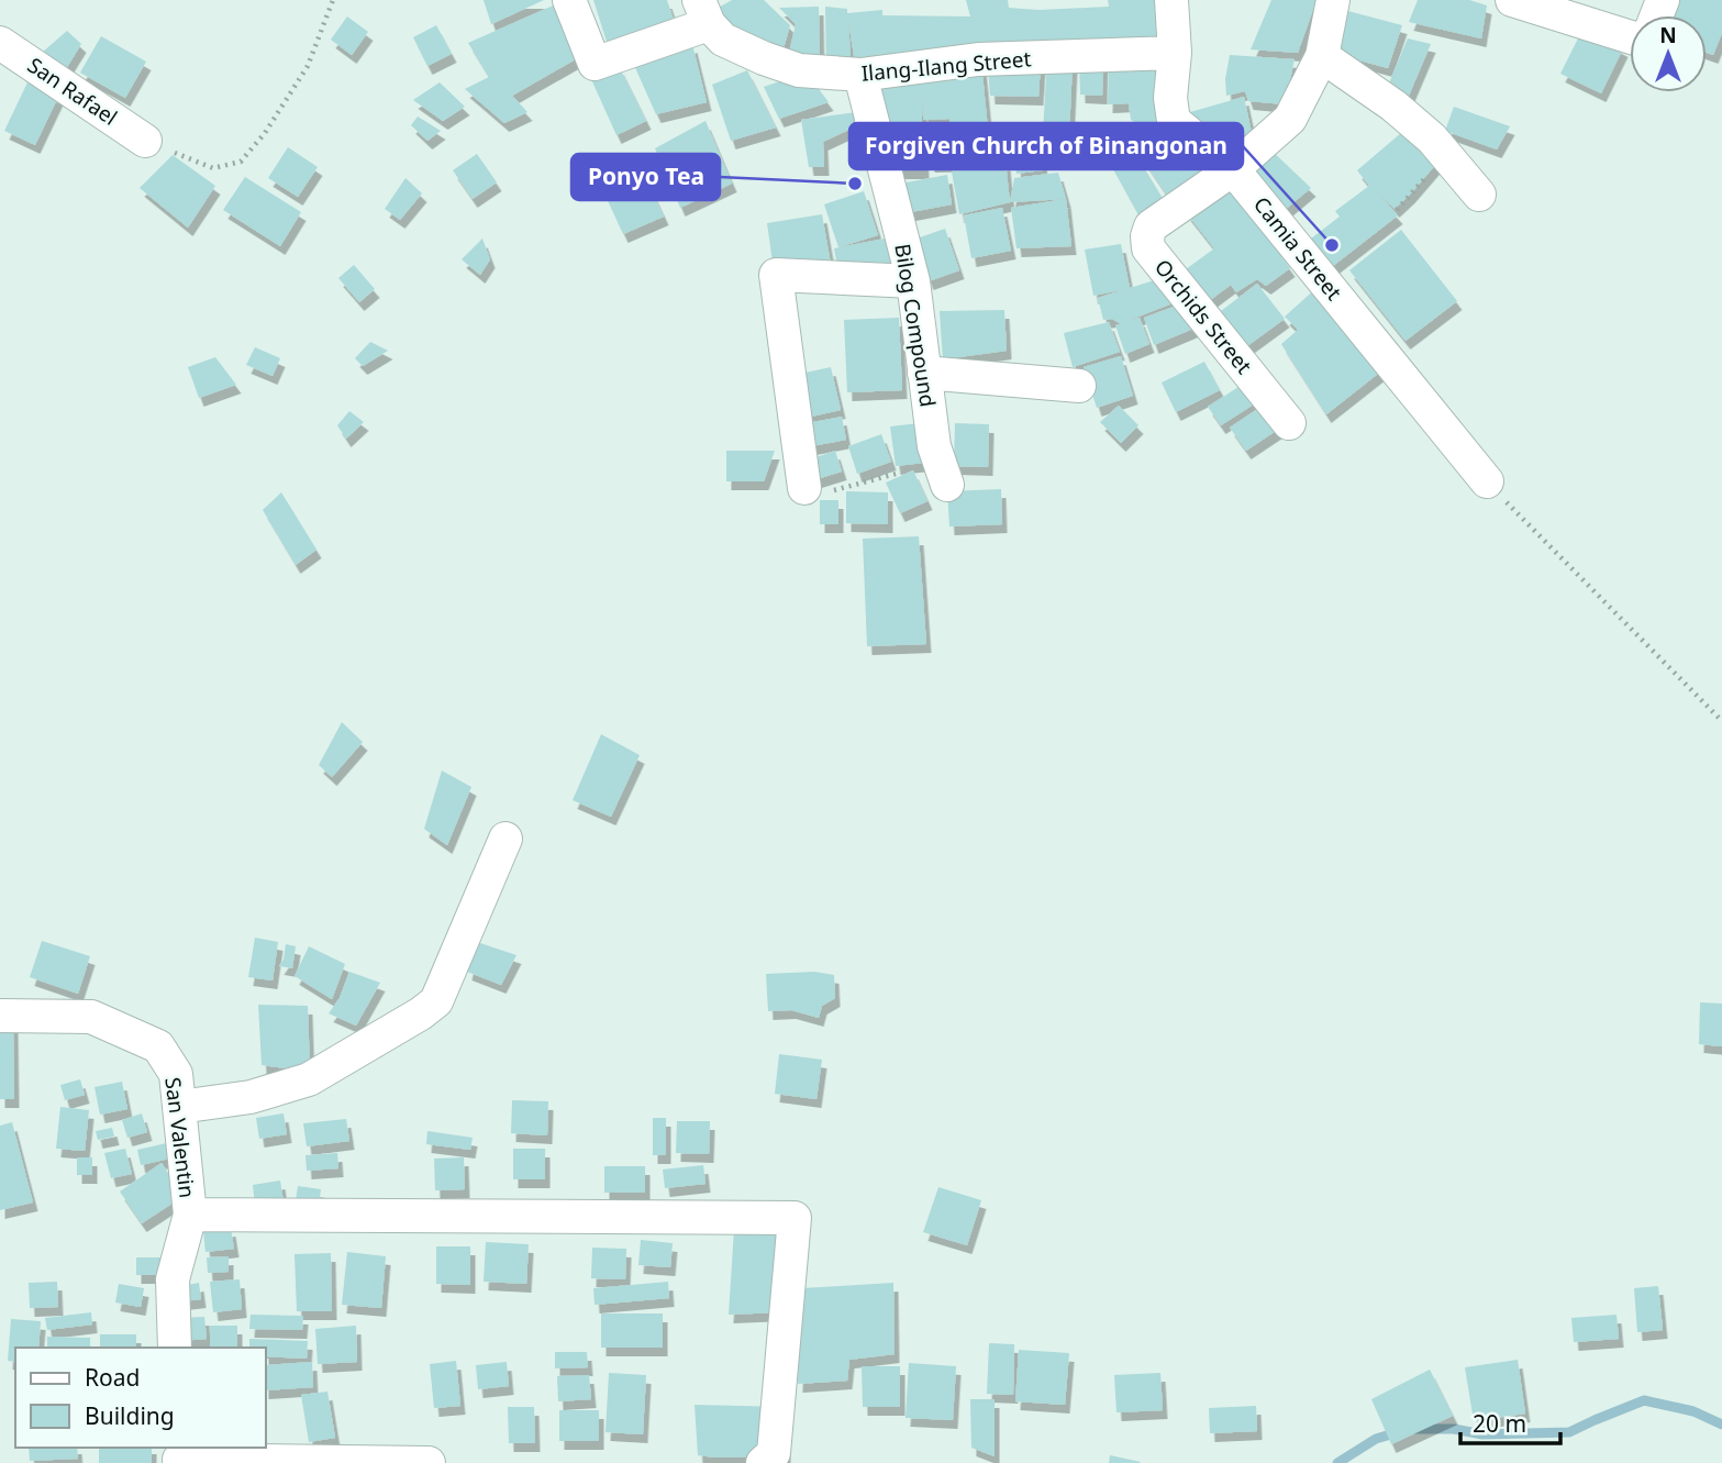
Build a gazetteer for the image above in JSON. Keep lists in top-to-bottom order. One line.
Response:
{"streets":{"street":["Ilang-Ilang Street","San Rafael","Camia Street","Orchids Street","Bilog Compound","San Valentin"]},"crossings":[["Ilang-Ilang Street","Camia Street"],["Ilang-Ilang Street","Bilog Compound"],["Camia Street","Orchids Street"]],"places":["Ponyo Tea","Forgiven Church of Binangonan"],"legend":["Road","Building"],"scale_bar":"20 m","north":"top"}
